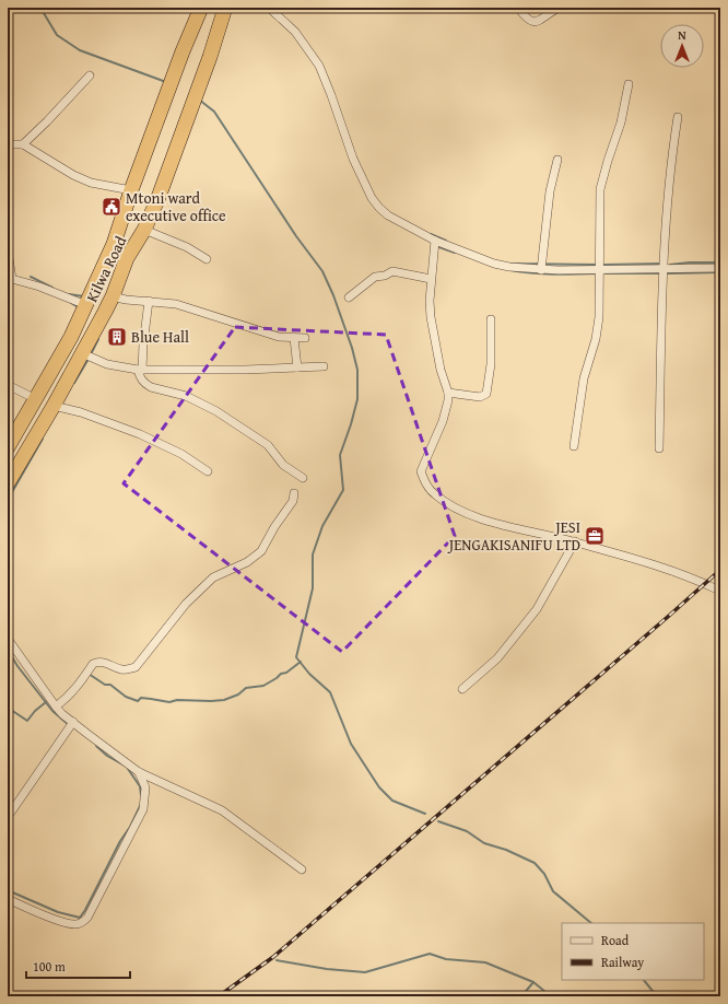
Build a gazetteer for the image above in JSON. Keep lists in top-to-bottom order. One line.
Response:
{"streets":{"highway":["Kilwa Road"]},"places":{"public building":["Mtoni ward executive office"],"building":["Blue Hall"],"office":["JESI JENGAKISANIFU LTD"]},"legend":["Road","Railway"],"scale_bar":"100 m","north":"top"}
